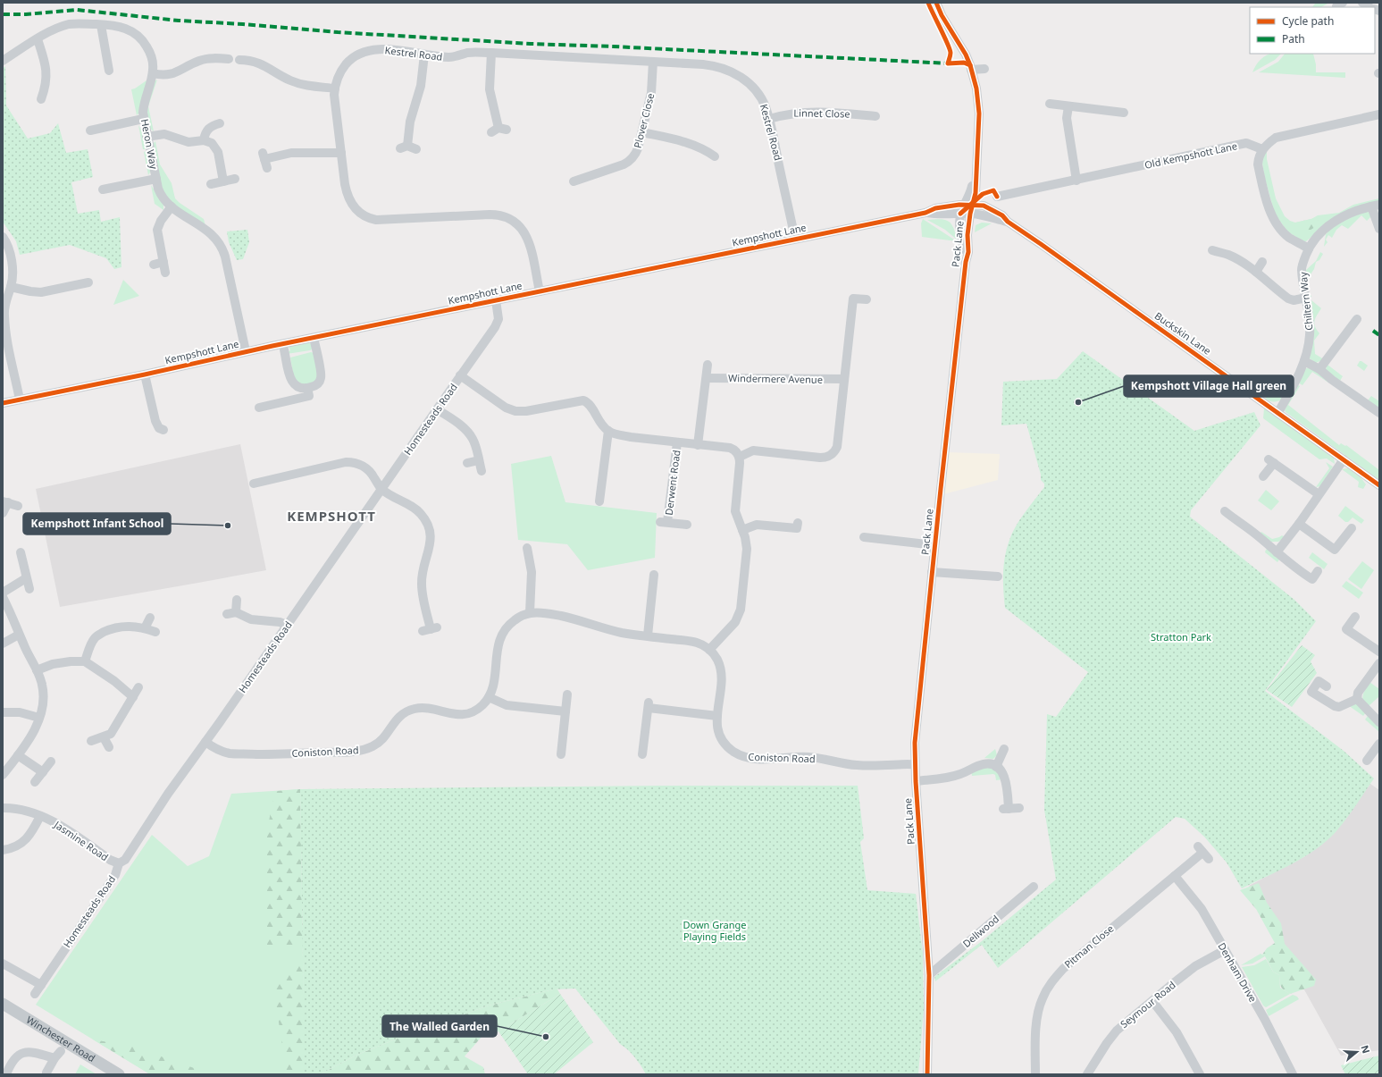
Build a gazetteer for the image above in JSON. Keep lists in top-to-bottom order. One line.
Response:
{"streets":{"main road":["Winchester Road"],"street":["Kestrel Road","Linnet Close","Plover Close","Heron Way","Old Kempshott Lane","Kempshott Lane","Pack Lane","Chiltern Way","Buckskin Lane","Windermere Avenue","Homesteads Road","Derwent Road","Coniston Road","Jasmine Road","Dellwood","Pitman Close","Denham Drive","Seymour Road"]},"crossings":[["Kestrel Road","Linnet Close"],["Kestrel Road","Plover Close"],["Kestrel Road","Kempshott Lane"],["Heron Way","Kempshott Lane"],["Kempshott Lane","Pack Lane"],["Kempshott Lane","Buckskin Lane"],["Kempshott Lane","Homesteads Road"],["Pack Lane","Buckskin Lane"],["Pack Lane","Coniston Road"],["Pack Lane","Dellwood"],["Chiltern Way","Buckskin Lane"],["Homesteads Road","Derwent Road"],["Homesteads Road","Coniston Road"],["Homesteads Road","Jasmine Road"],["Pitman Close","Denham Drive"],["Denham Drive","Seymour Road"]],"districts":["KEMPSHOTT"],"parks":["Stratton Park","Down Grange Playing Fields"],"places":["Kempshott Village Hall green","Kempshott Infant School","The Walled Garden"],"legend":["Cycle path","Path"],"north":"right"}
